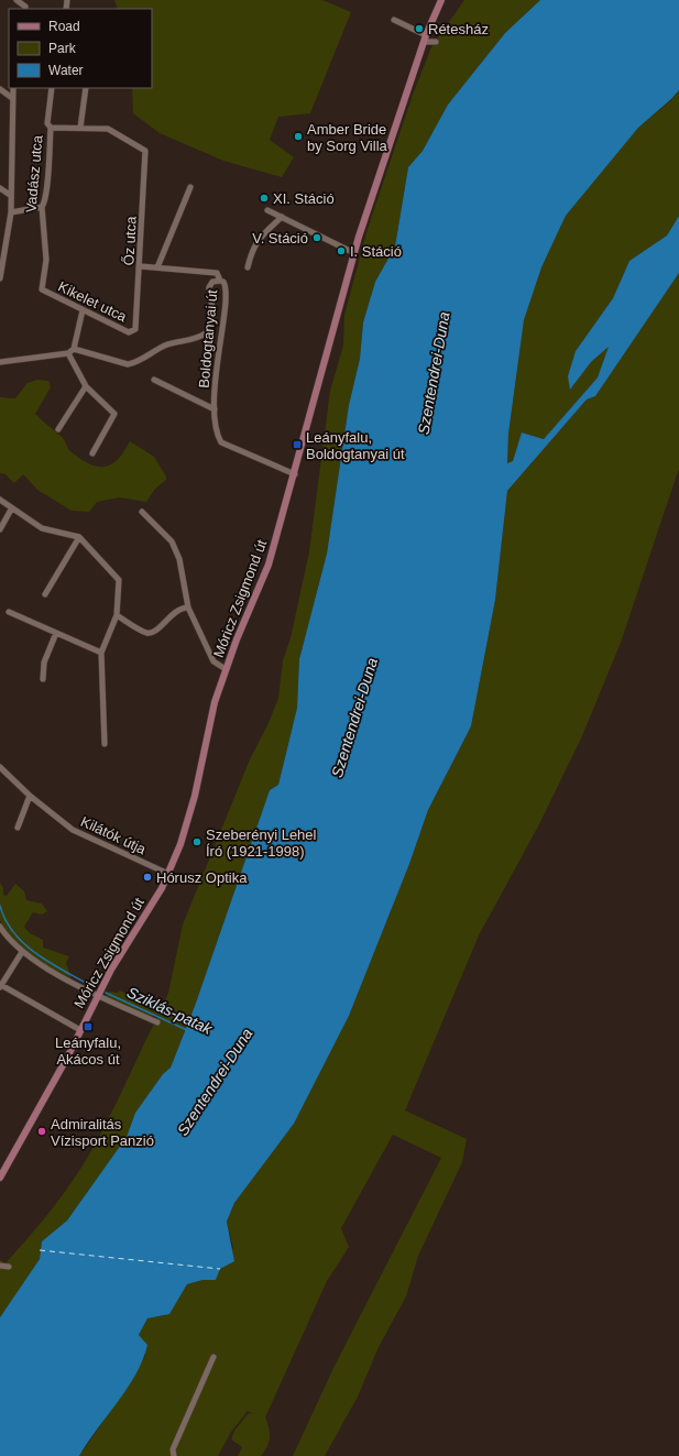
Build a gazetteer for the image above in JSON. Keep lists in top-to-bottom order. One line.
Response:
{"streets":{"main road":["Móricz Zsigmond út"],"street":["Vadász utca","Őz utca","Kikelet utca","Boldogtanyai út","Kilátók útja"]},"crossings":[["Vadász utca","Kikelet utca"],["Őz utca","Kikelet utca"],["Boldogtanyai út","Móricz Zsigmond út"],["Móricz Zsigmond út","Kilátók útja"]],"water":["Szentendrei-Duna","Sziklás-patak"],"places":{"other":["Rétesház","Amber Bride by Sorg Villa","XI. Stáció","V. Stáció","I. Stáció","Szeberényi Lehel Író (1921-1998)","Hórusz Optika","Admiralitás Vízisport Panzió"],"transit":["Leányfalu, Boldogtanyai út","Leányfalu, Akácos út"]},"legend":["Road","Park","Water"]}
